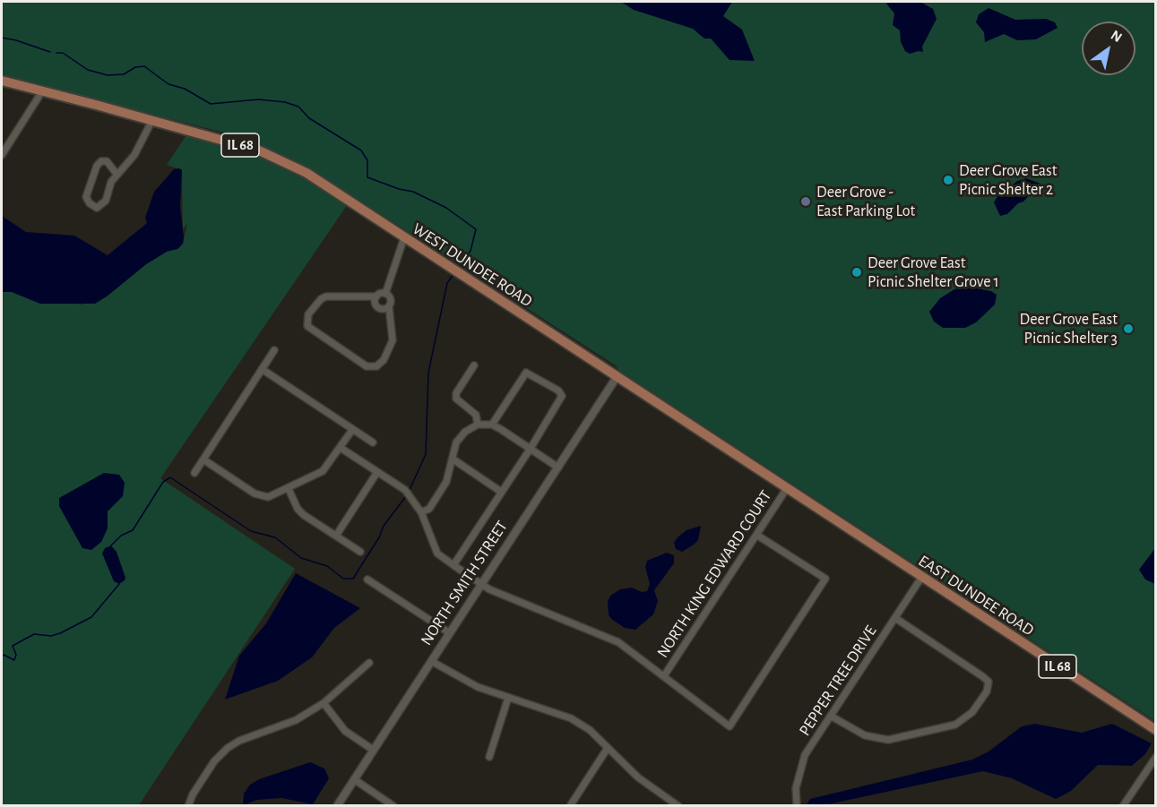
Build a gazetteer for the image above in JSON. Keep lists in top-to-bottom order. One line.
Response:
{"streets":{"main road":["IL 68","WEST DUNDEE ROAD","EAST DUNDEE ROAD"],"street":["NORTH KING EDWARD COURT","NORTH SMITH STREET","PEPPER TREE DRIVE"]},"crossings":[["WEST DUNDEE ROAD","NORTH KING EDWARD COURT"],["WEST DUNDEE ROAD","NORTH SMITH STREET"],["WEST DUNDEE ROAD","EAST DUNDEE ROAD"],["EAST DUNDEE ROAD","PEPPER TREE DRIVE"]],"places":["Deer Grove East Picnic Shelter 2","Deer Grove - East Parking Lot","Deer Grove East Picnic Shelter Grove 1","Deer Grove East Picnic Shelter 3"],"north":"top right"}
